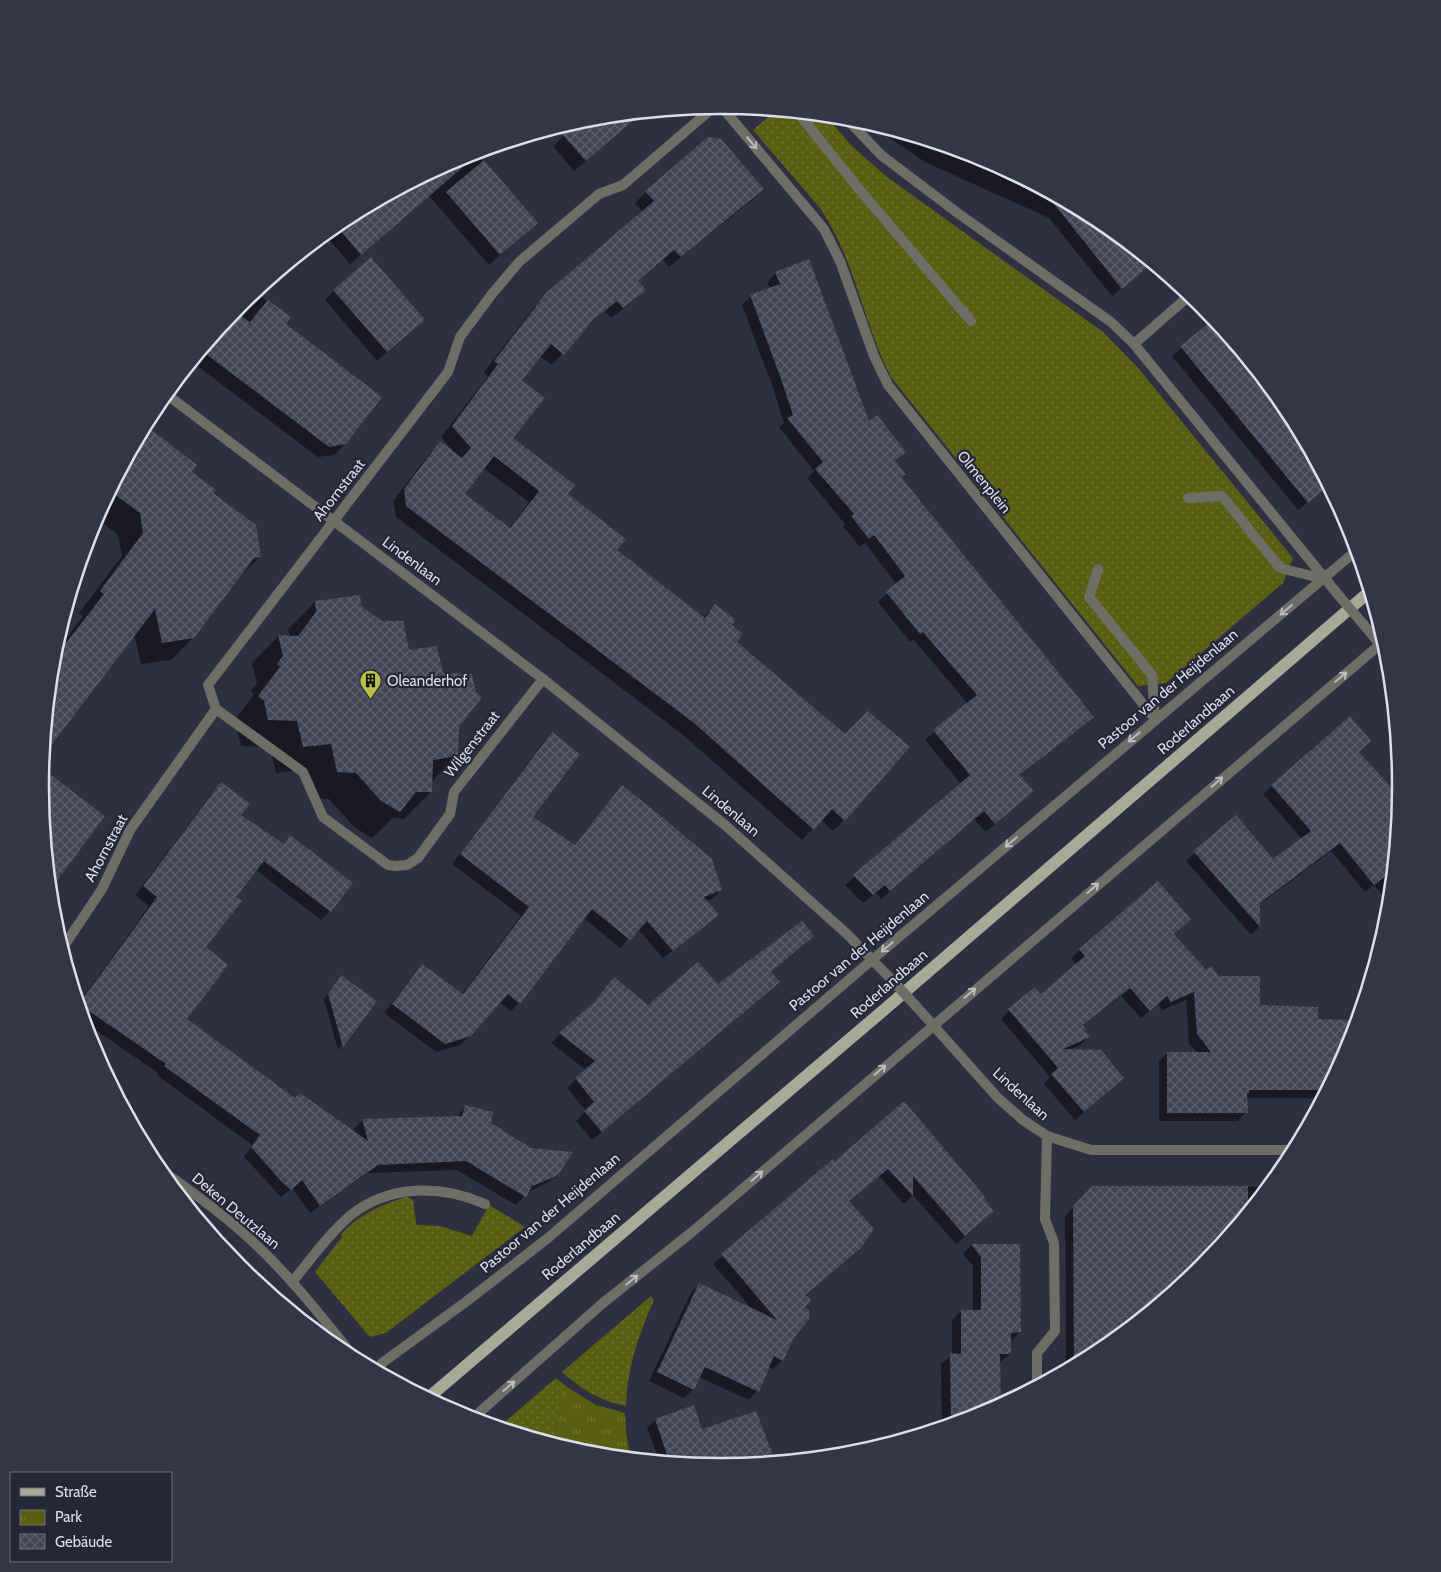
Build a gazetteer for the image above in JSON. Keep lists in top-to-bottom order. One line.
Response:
{"streets":{"main road":["Roderlandbaan"],"street":["Olmenplein","Ahornstraat","Lindenlaan","Pastoor van der Heijdenlaan","Wilgenstraat","Deken Deutzlaan"]},"crossings":[["Olmenplein","Pastoor van der Heijdenlaan"],["Ahornstraat","Lindenlaan"],["Ahornstraat","Wilgenstraat"],["Lindenlaan","Pastoor van der Heijdenlaan"],["Lindenlaan","Wilgenstraat"]],"places":{"building":["Oleanderhof"]},"legend":["Straße","Park","Gebäude"]}
